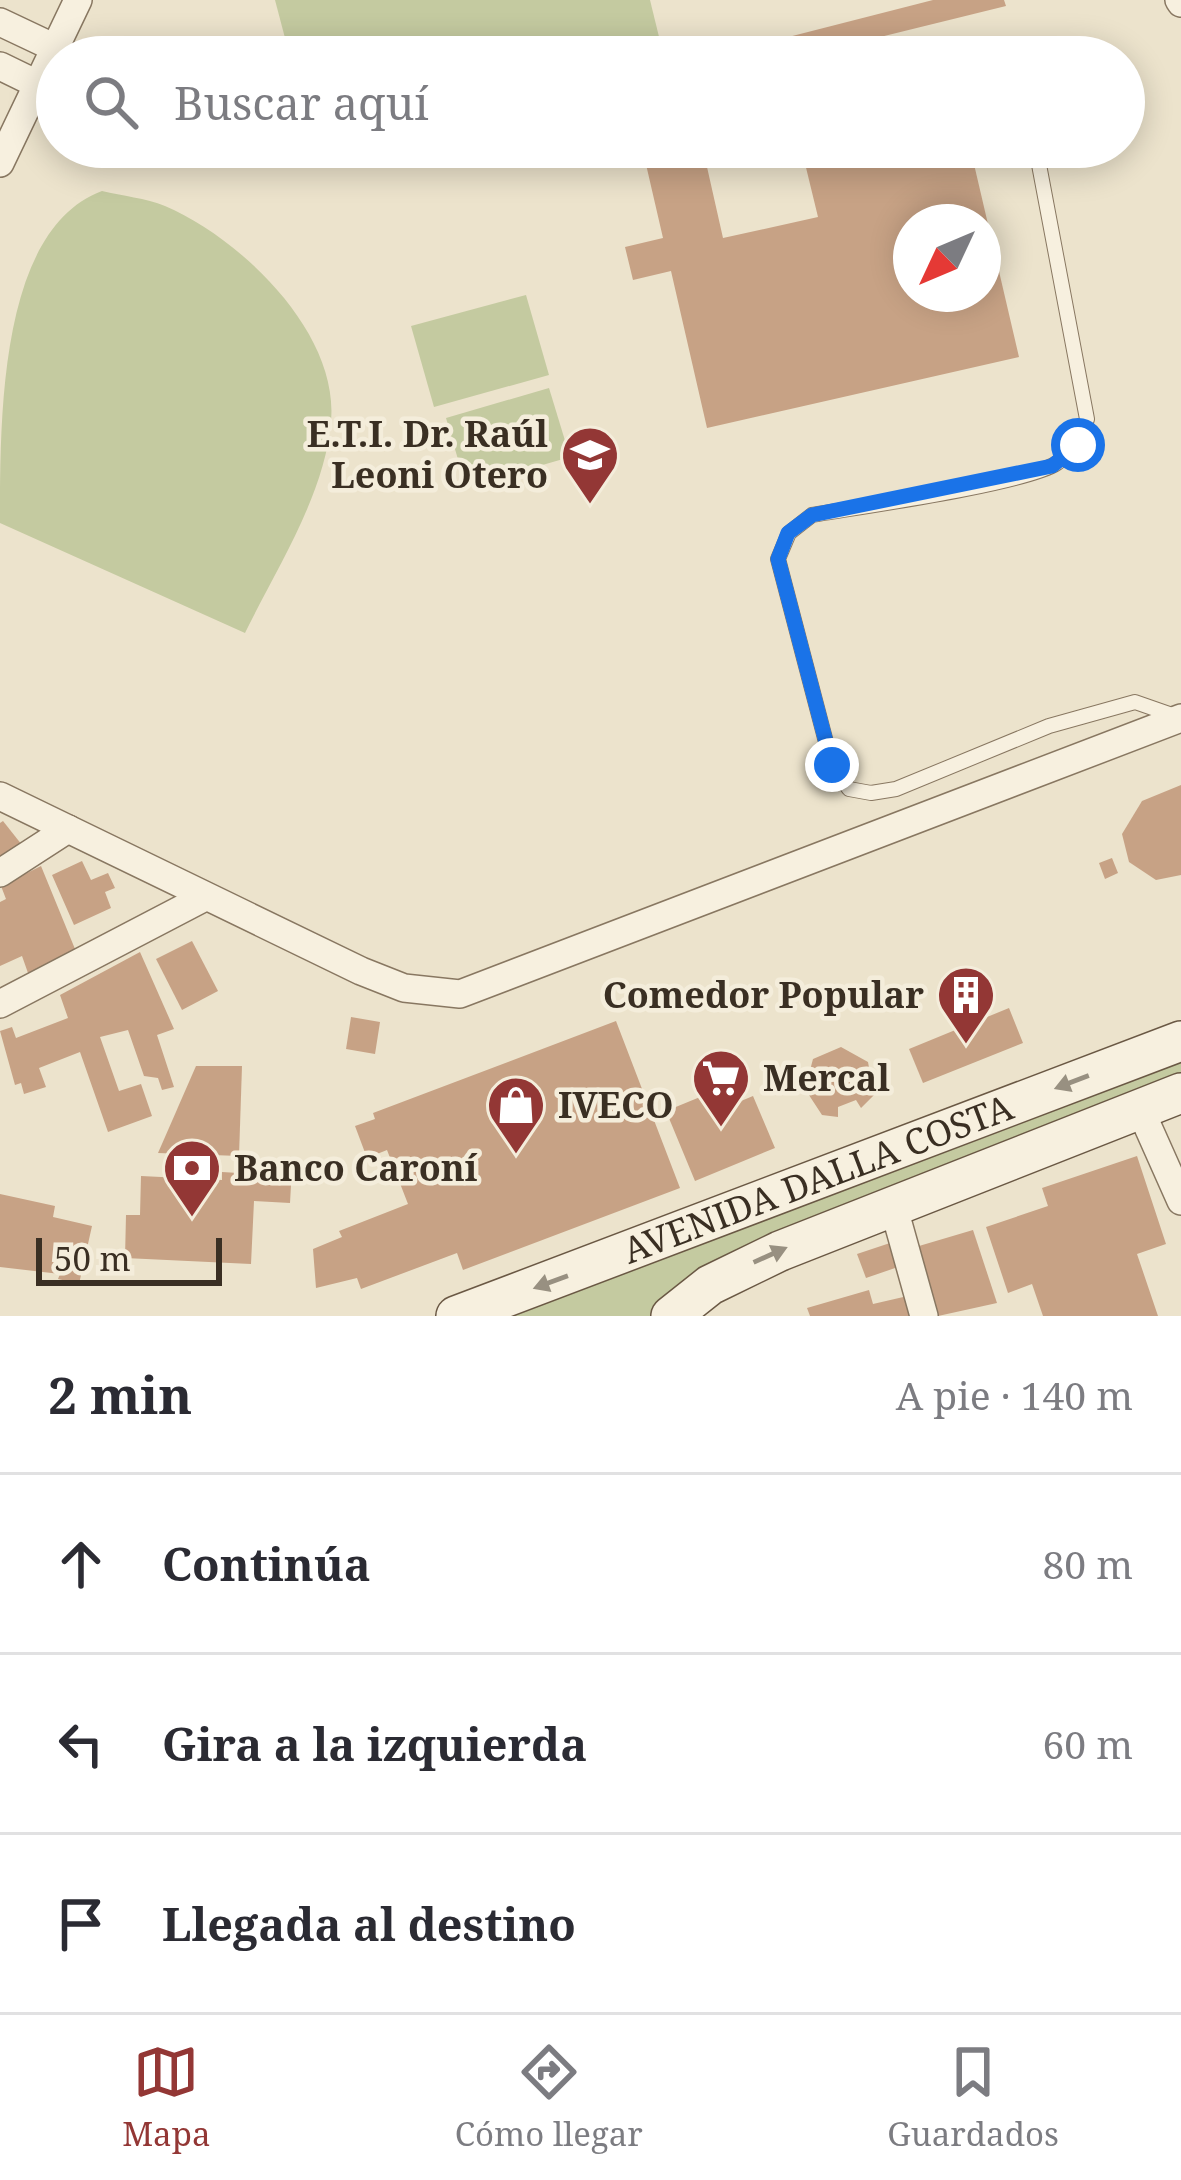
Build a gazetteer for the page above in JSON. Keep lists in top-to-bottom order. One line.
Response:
{"streets":{"street":["AVENIDA DALLA COSTA"]},"places":{"school or university":["E.T.I. Dr. Raúl Leoni Otero"],"building":["Comedor Popular"],"supermarket":["Mercal"],"shop":["IVECO"],"bank":["Banco Caroní"]},"scale_bar":"50 m","north":"bottom left","page":{"search":"Buscar aquí","scale":"50 m","heading":["2 min","A pie · 140 m"],"list":[["Continúa","80 m"],["Gira a la izquierda","60 m"],"Llegada al destino"],"nav":["Mapa","Cómo llegar","Guardados"]}}
